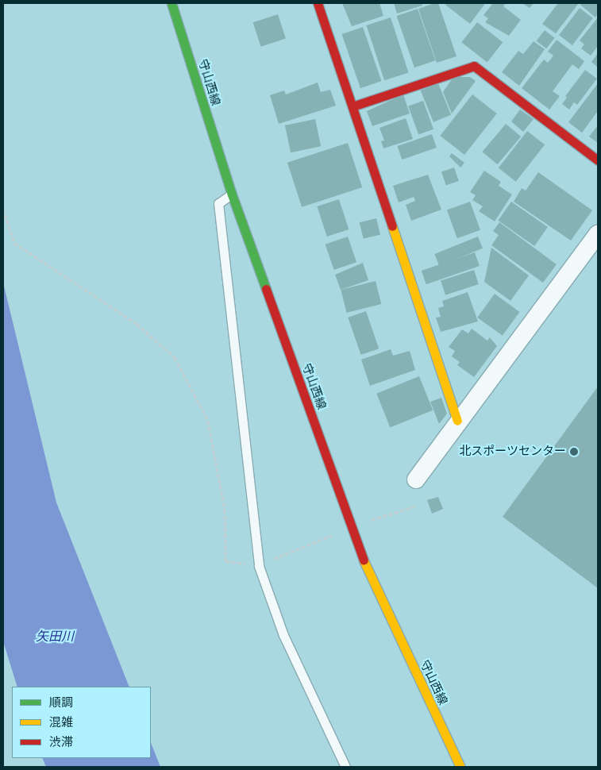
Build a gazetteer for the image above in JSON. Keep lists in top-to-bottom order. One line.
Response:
{"streets":{"main road":["守山西線"]},"water":["矢田川"],"places":["北スポーツセンター"],"legend":["順調","混雑","渋滞"]}
